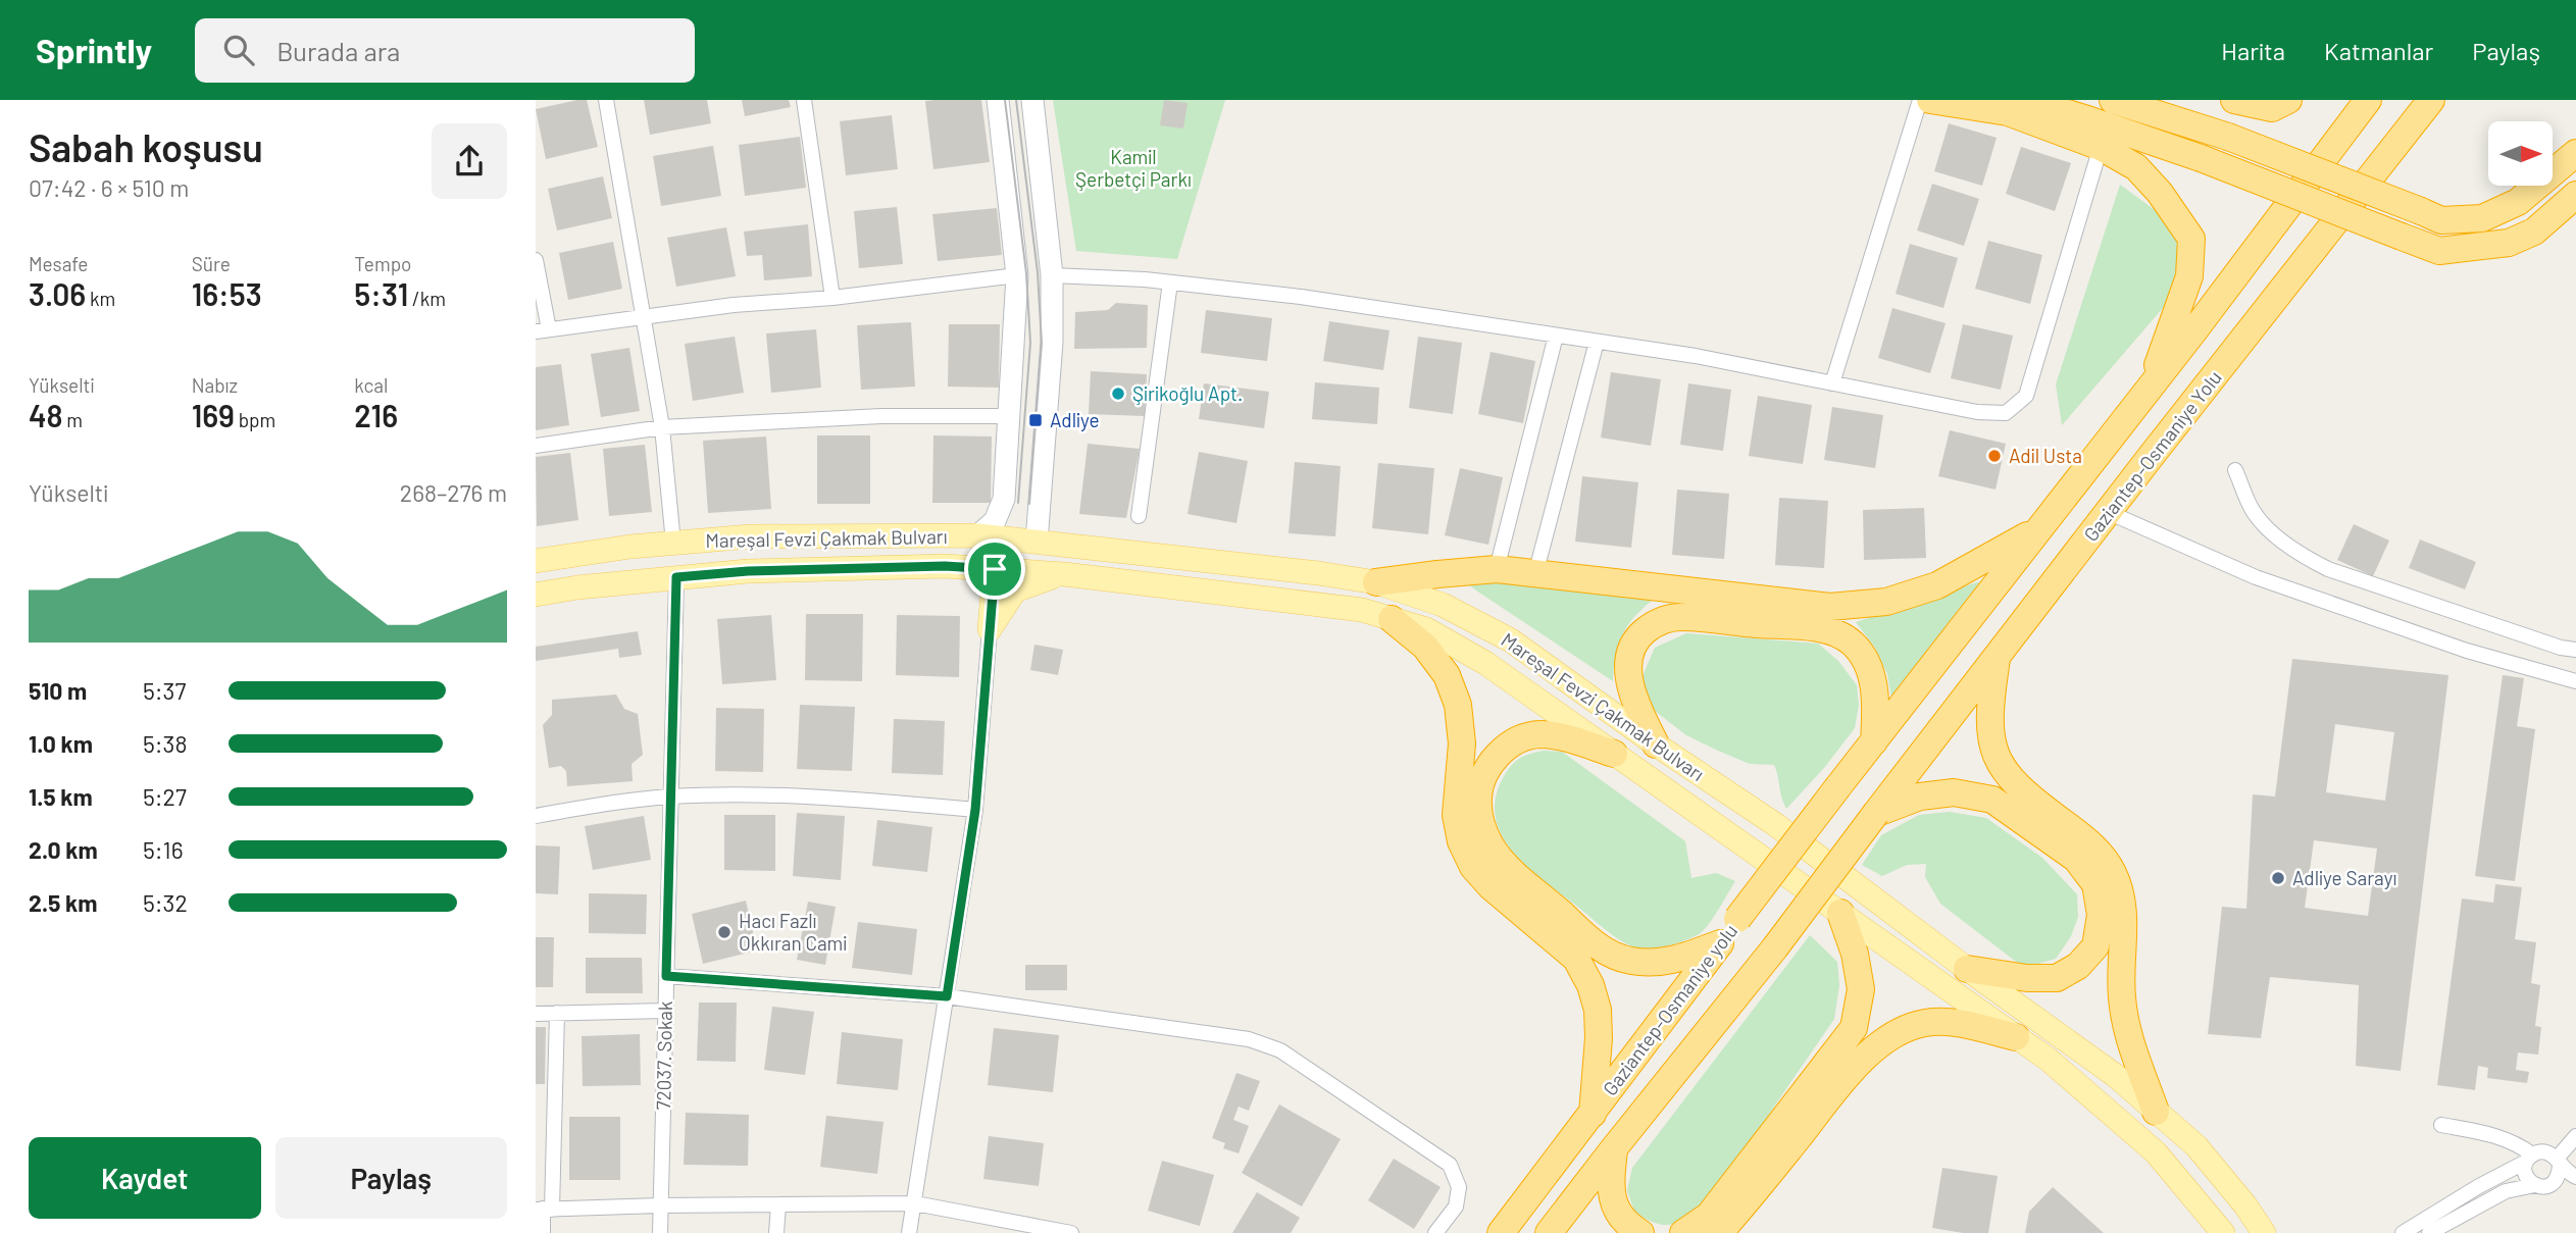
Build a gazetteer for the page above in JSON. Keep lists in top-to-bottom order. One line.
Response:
{"streets":{"highway":["Gaziantep-Osmaniye Yolu","Gaziantep-Osmaniye yolu"],"main road":["Mareşal Fevzi Çakmak Bulvarı"],"street":["72037. Sokak"]},"crossings":[["Gaziantep-Osmaniye Yolu","Gaziantep-Osmaniye yolu"],["Mareşal Fevzi Çakmak Bulvarı","72037. Sokak"]],"parks":["Kamil Şerbetçi Parkı"],"places":{"other":["Şirikoğlu Apt.","Adil Usta","Adliye Sarayı","Hacı Fazlı Okkıran Cami"],"transit":["Adliye"]},"north":"right","page":{"header":"Sprintly","search":"Burada ara","nav":["Harita","Katmanlar","Paylaş"],"heading":["Sabah koşusu","07:42 · 6 × 510 m"],"stats":[["Mesafe","3.06 km"],["Süre","16:53"],["Tempo","5:31 /km"],["Yükselti","48 m"],["Nabız","169 bpm"],["kcal","216"]],"chart":["Yükselti","268–276 m"],"list":[{"name":"510 m","note":"5:37"},{"name":"1.0 km","note":"5:38"},{"name":"1.5 km","note":"5:27"},{"name":"2.0 km","note":"5:16"},{"name":"2.5 km","note":"5:32"}],"buttons":["Kaydet","Paylaş"]}}
